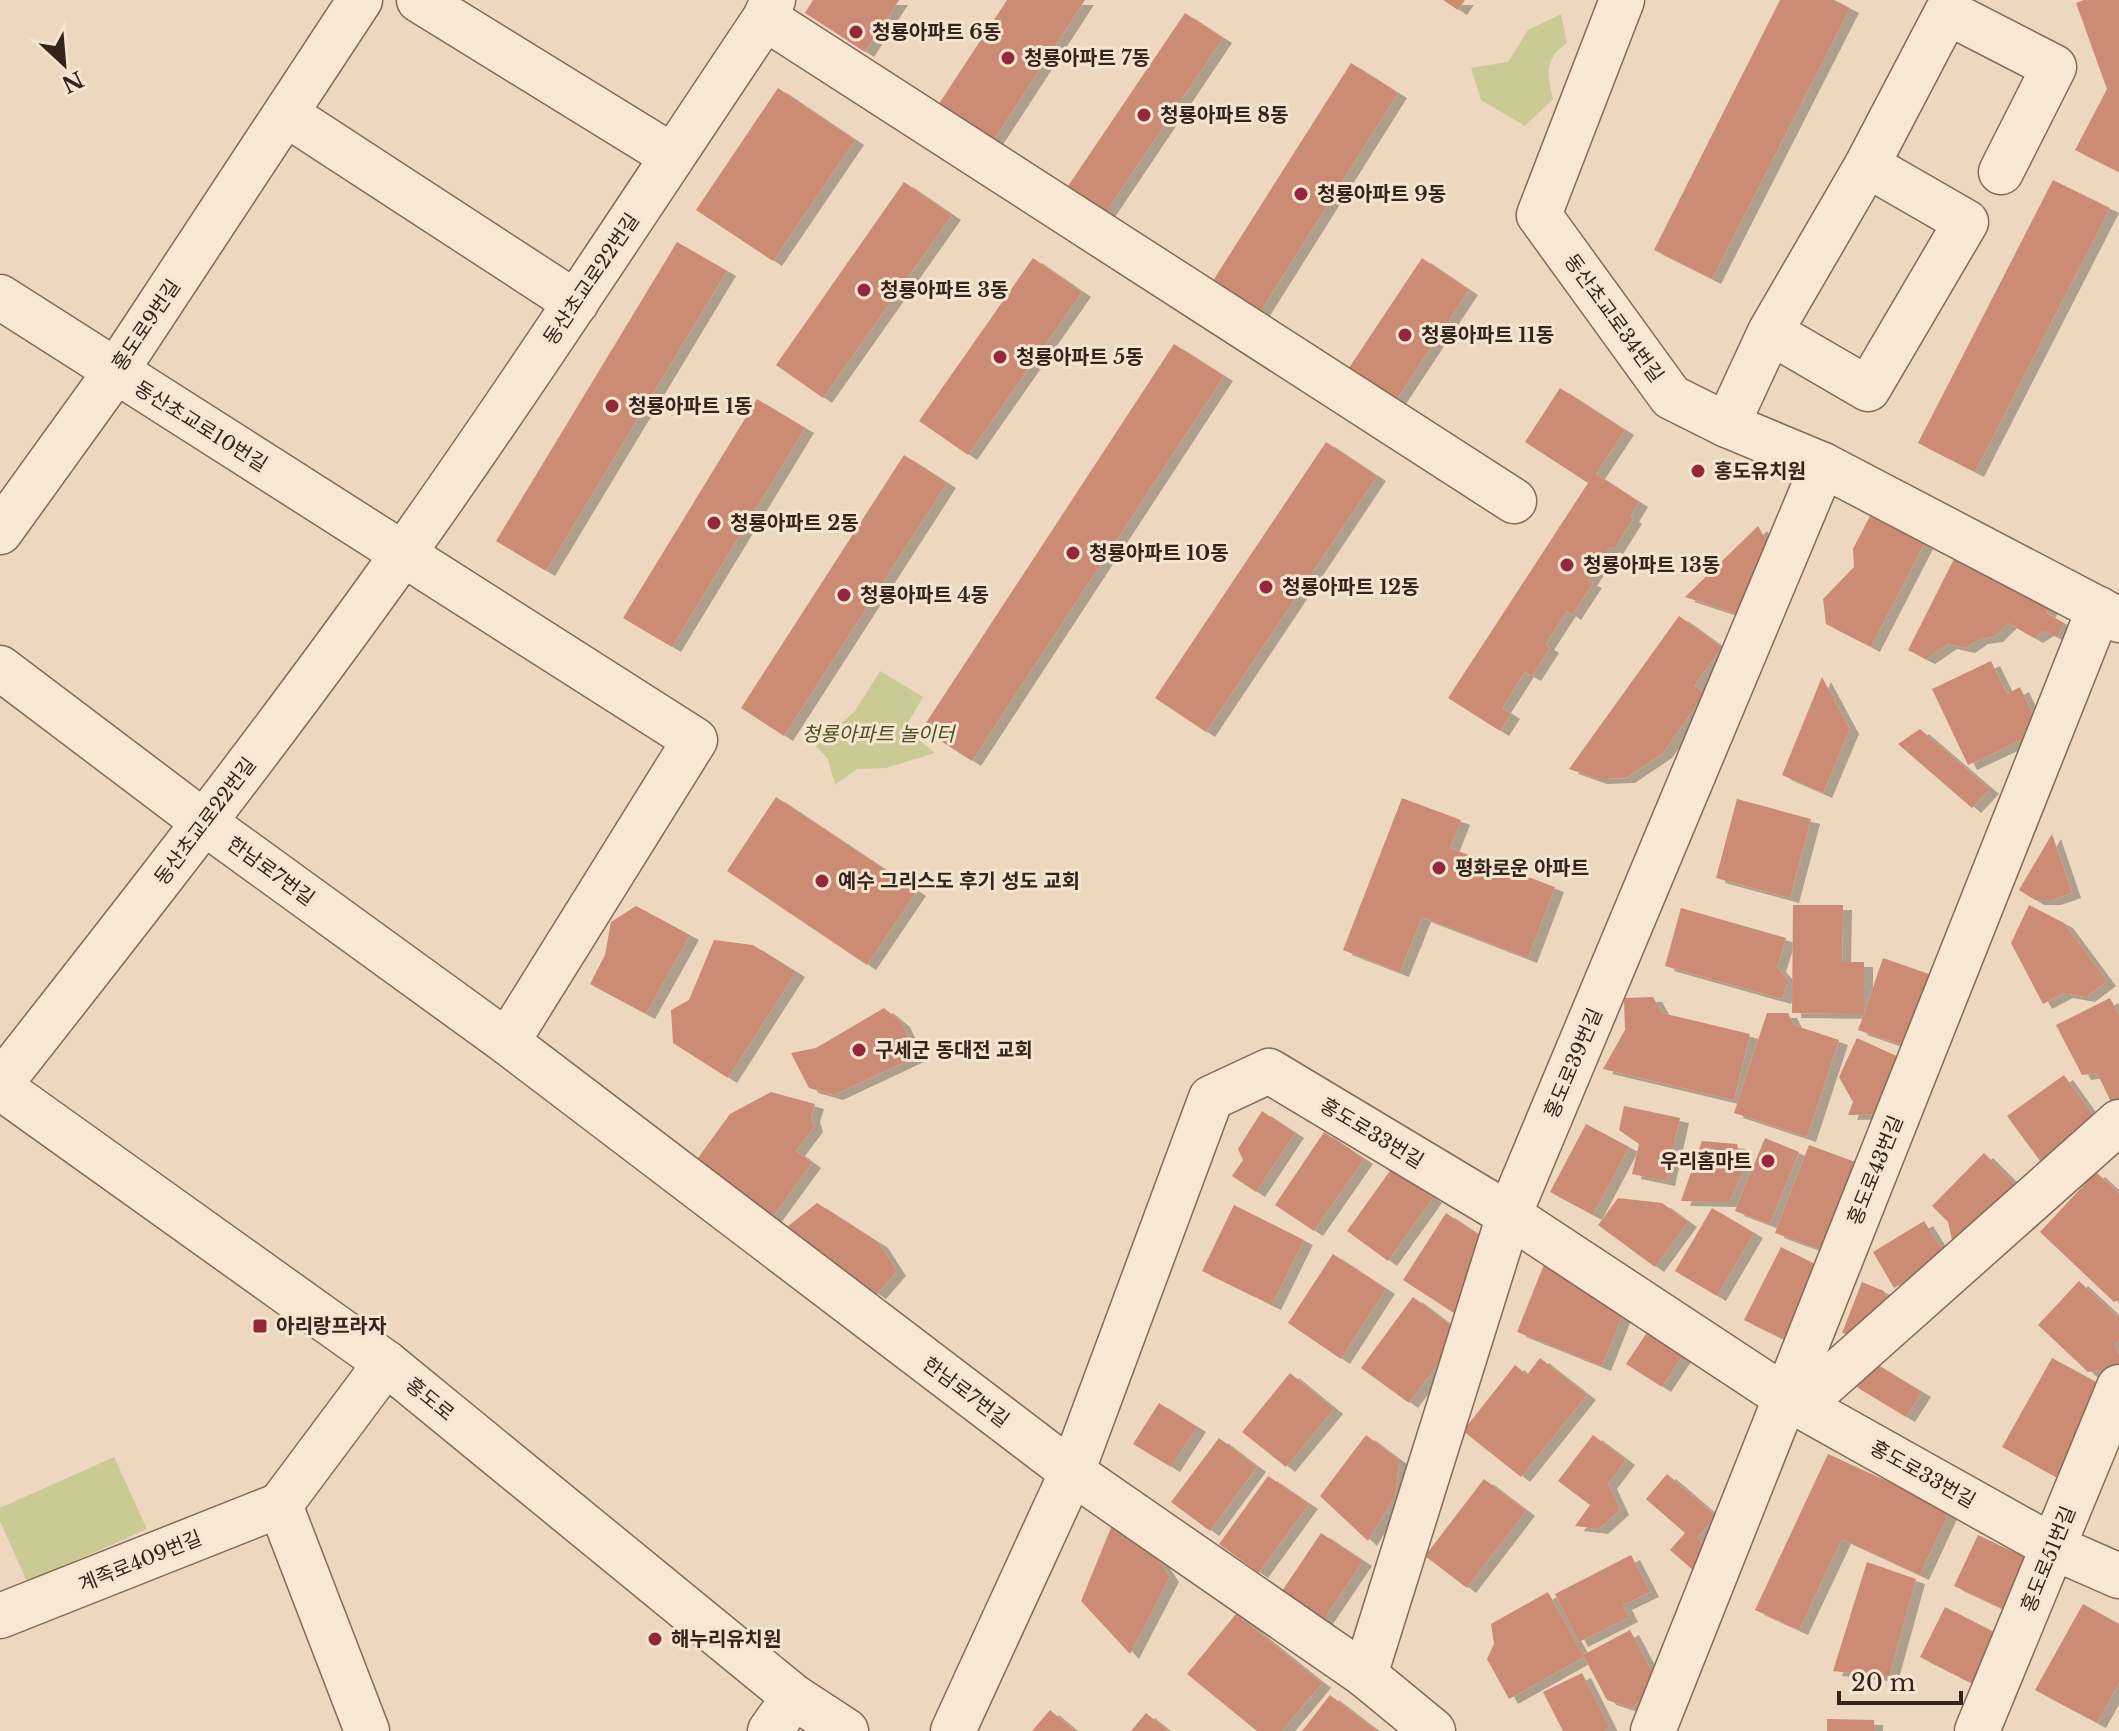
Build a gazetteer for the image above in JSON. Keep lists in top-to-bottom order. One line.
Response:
{"streets":{"street":["동산초교로22번길","동산초교로34번길","홍도로9번길","동산초교로10번길","한남로7번길","홍도로39번길","홍도로33번길","홍도로43번길","홍도로","홍도로51번길","계족로409번길"]},"crossings":[["동산초교로22번길","동산초교로10번길"],["동산초교로22번길","한남로7번길"],["동산초교로22번길","홍도로"],["동산초교로34번길","홍도로39번길"],["동산초교로34번길","홍도로43번길"],["홍도로9번길","동산초교로10번길"],["한남로7번길","홍도로39번길"],["한남로7번길","홍도로33번길"],["홍도로39번길","홍도로33번길"],["홍도로33번길","홍도로43번길"],["홍도로33번길","홍도로51번길"]],"parks":["청룡아파트 놀이터"],"places":{"other":["청룡아파트 6동","청룡아파트 7동","청룡아파트 8동","청룡아파트 9동","청룡아파트 3동","청룡아파트 11동","청룡아파트 5동","청룡아파트 1동","홍도유치원","청룡아파트 2동","청룡아파트 10동","청룡아파트 13동","청룡아파트 12동","청룡아파트 4동","평화로운 아파트","예수 그리스도 후기 성도 교회","구세군 동대전 교회","우리홈마트","해누리유치원"],"transit":["아리랑프라자"]},"scale_bar":"20 m","north":"bottom right"}
